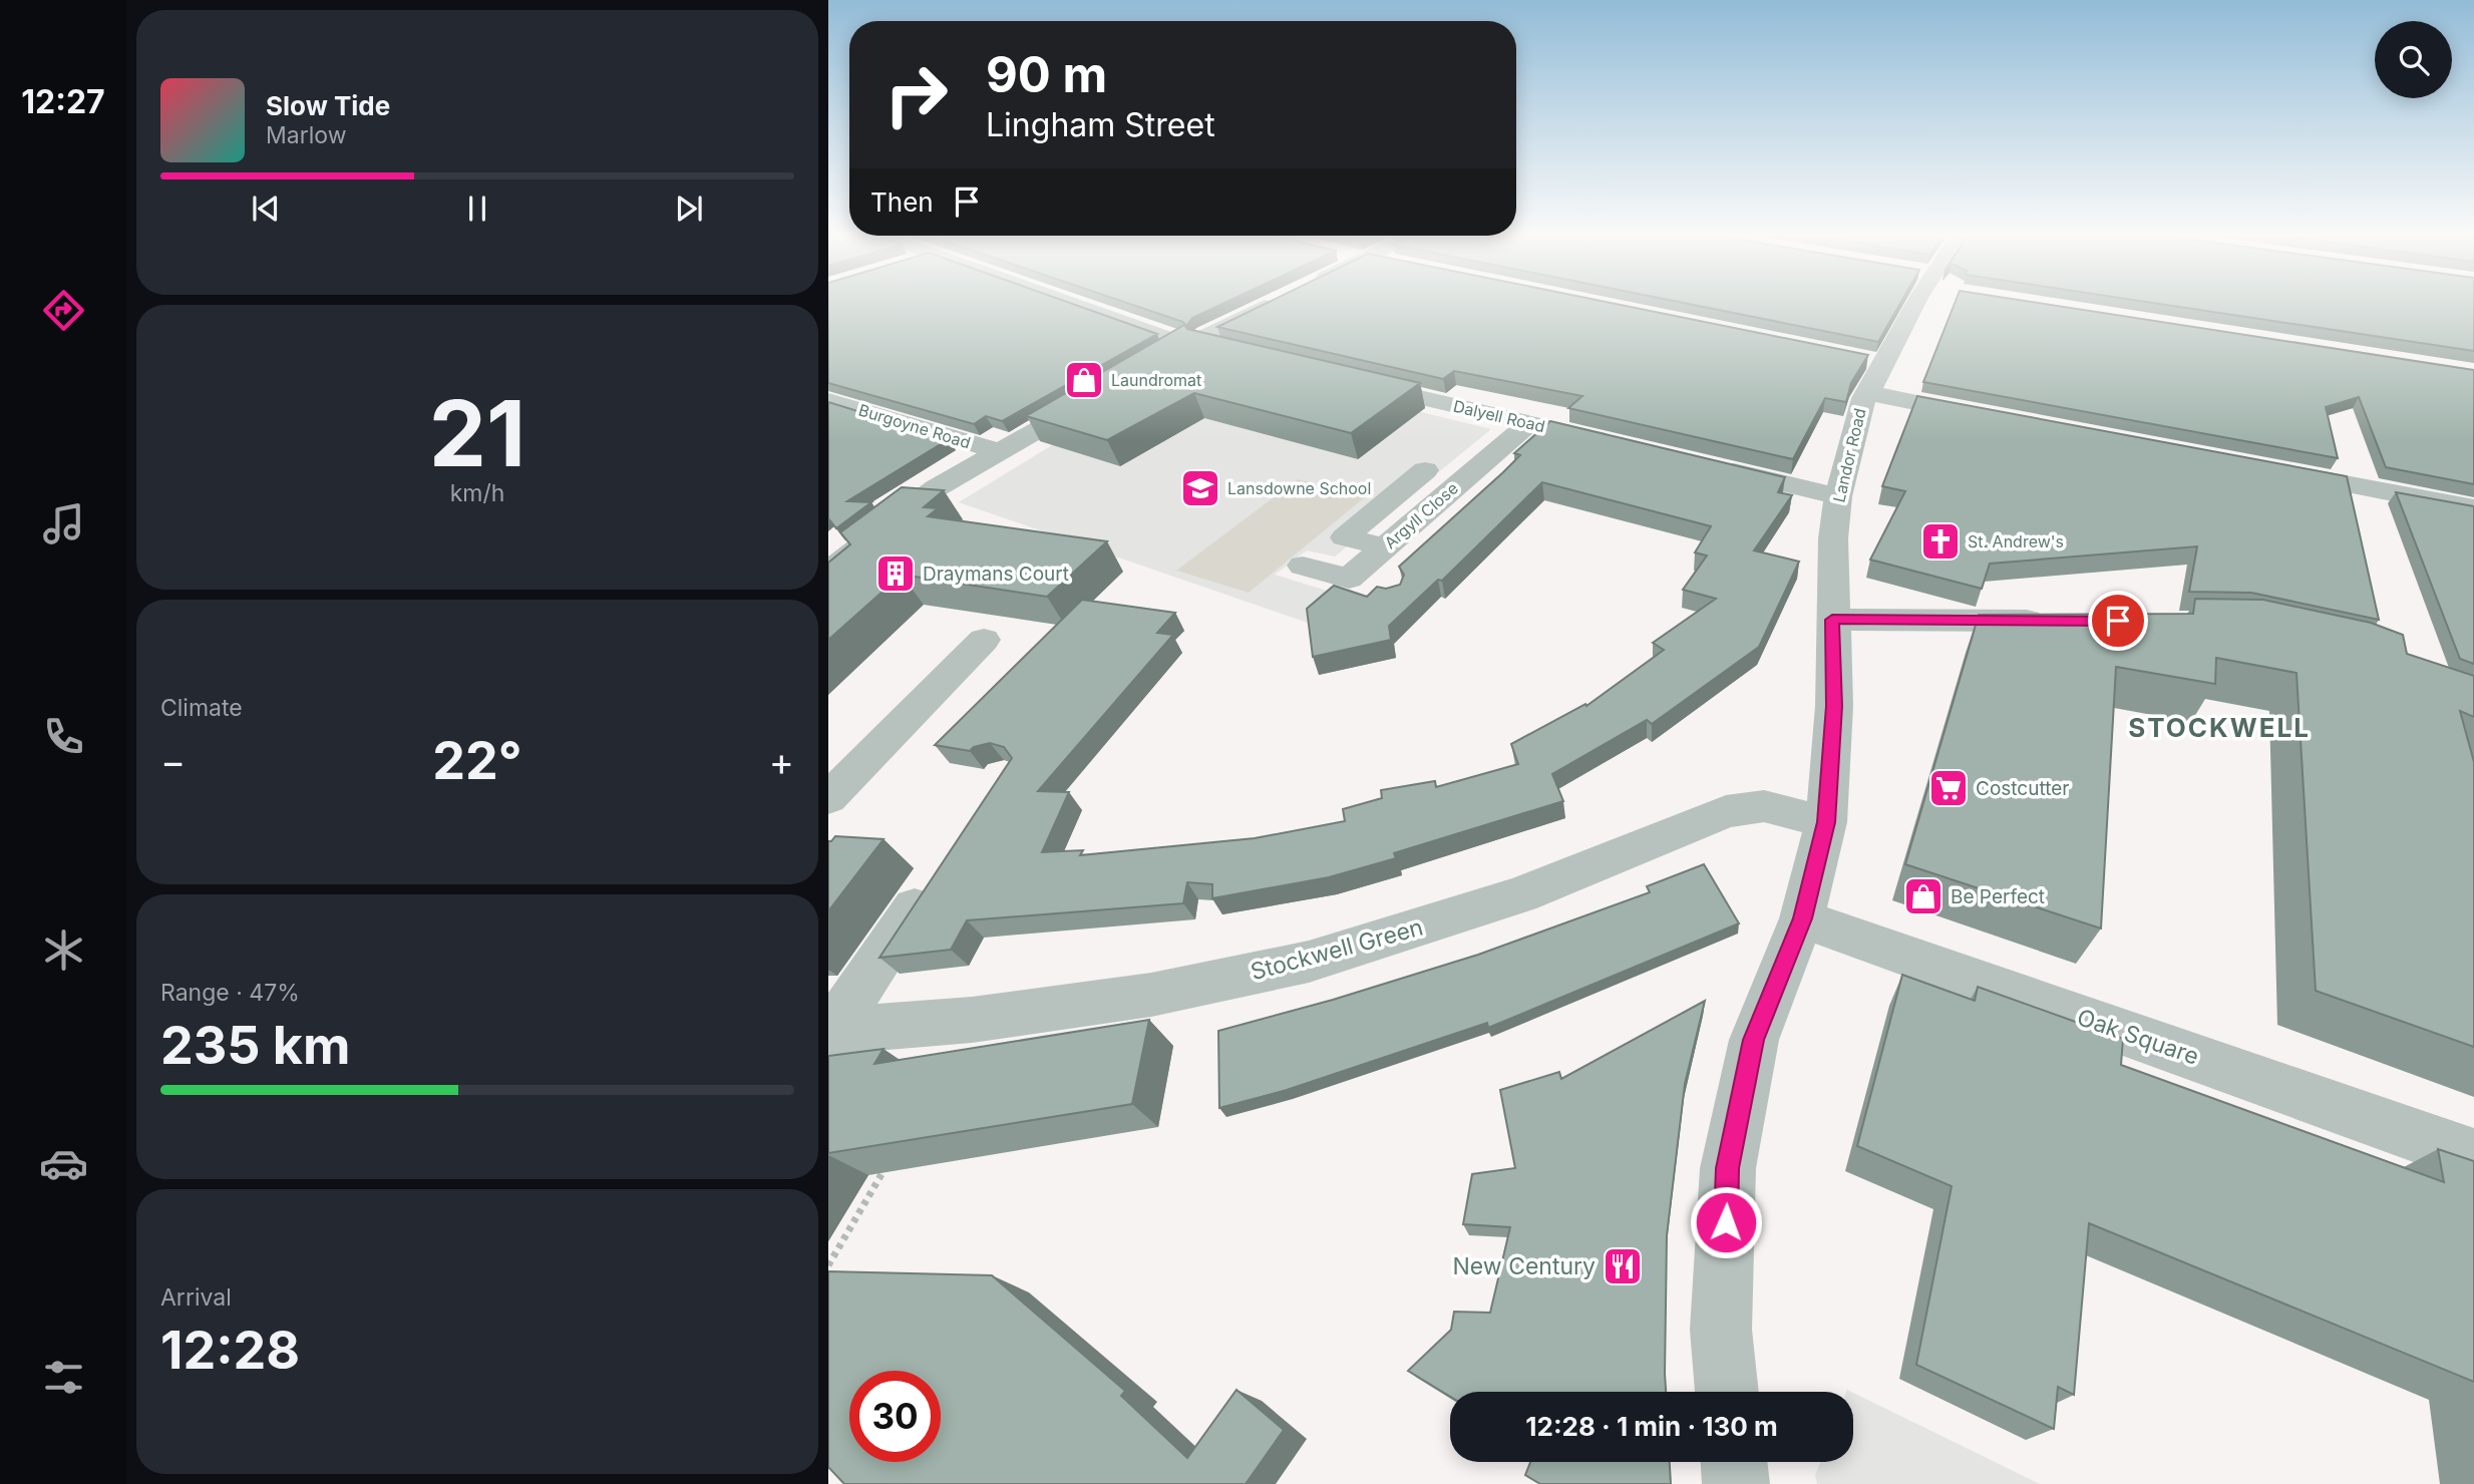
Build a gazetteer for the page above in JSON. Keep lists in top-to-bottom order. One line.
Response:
{"streets":{"street":["Dalyell Road","Burgoyne Road","Landor Road","Argyll Close","Stockwell Green","Oak Square"]},"crossings":[["Dalyell Road","Argyll Close"]],"districts":["STOCKWELL"],"places":{"shop":["Laundromat","Be Perfect"],"school or university":["Lansdowne School"],"church":["St. Andrew's"],"building":["Draymans Court"],"supermarket":["Costcutter"],"restaurant":["New Century"]},"page":{"tabs":"12:27","turn":["90 m","Lingham Street"],"song":["Slow Tide","Marlow"],"then":"Then","tile":[["21","km/h"],"Climate",["Range · 47%","235 km"],["Arrival","12:28"]],"heat":["−","22°","+"],"limit":"30","trip":"12:28 · 1 min · 130 m"}}
